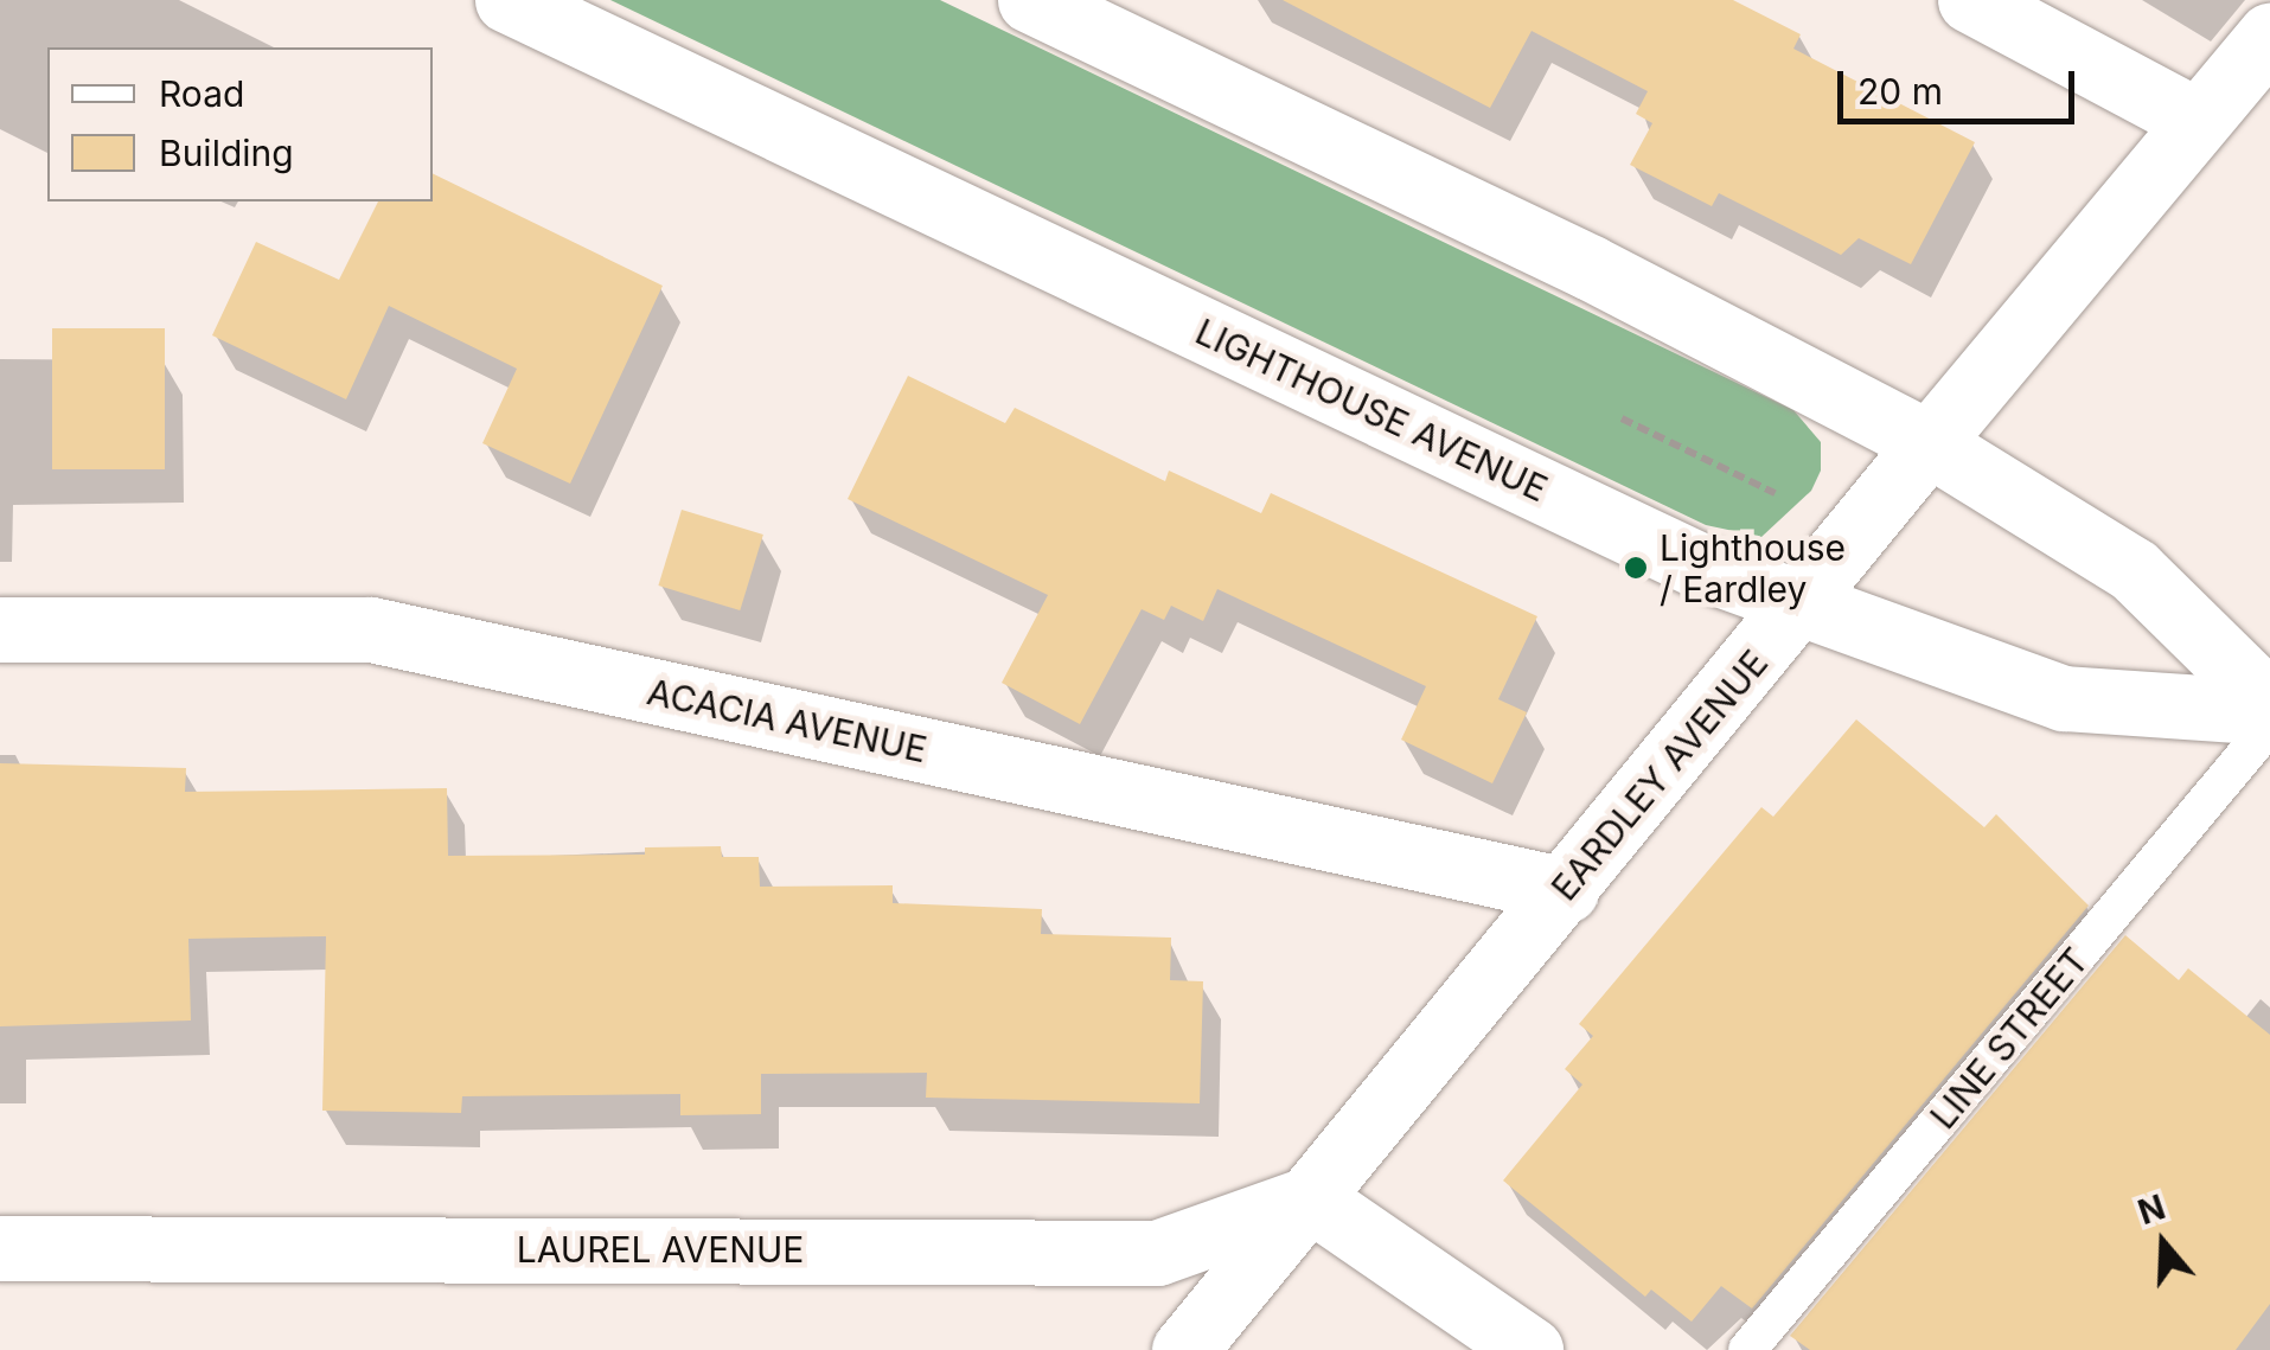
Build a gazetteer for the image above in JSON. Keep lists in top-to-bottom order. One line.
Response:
{"streets":{"main road":["LIGHTHOUSE AVENUE","ACACIA AVENUE","EARDLEY AVENUE","LAUREL AVENUE"],"lane":["LINE STREET"]},"crossings":[["LIGHTHOUSE AVENUE","EARDLEY AVENUE"],["ACACIA AVENUE","EARDLEY AVENUE"],["EARDLEY AVENUE","LAUREL AVENUE"]],"places":["Lighthouse / Eardley"],"legend":["Road","Building"],"scale_bar":"20 m","north":"top"}
